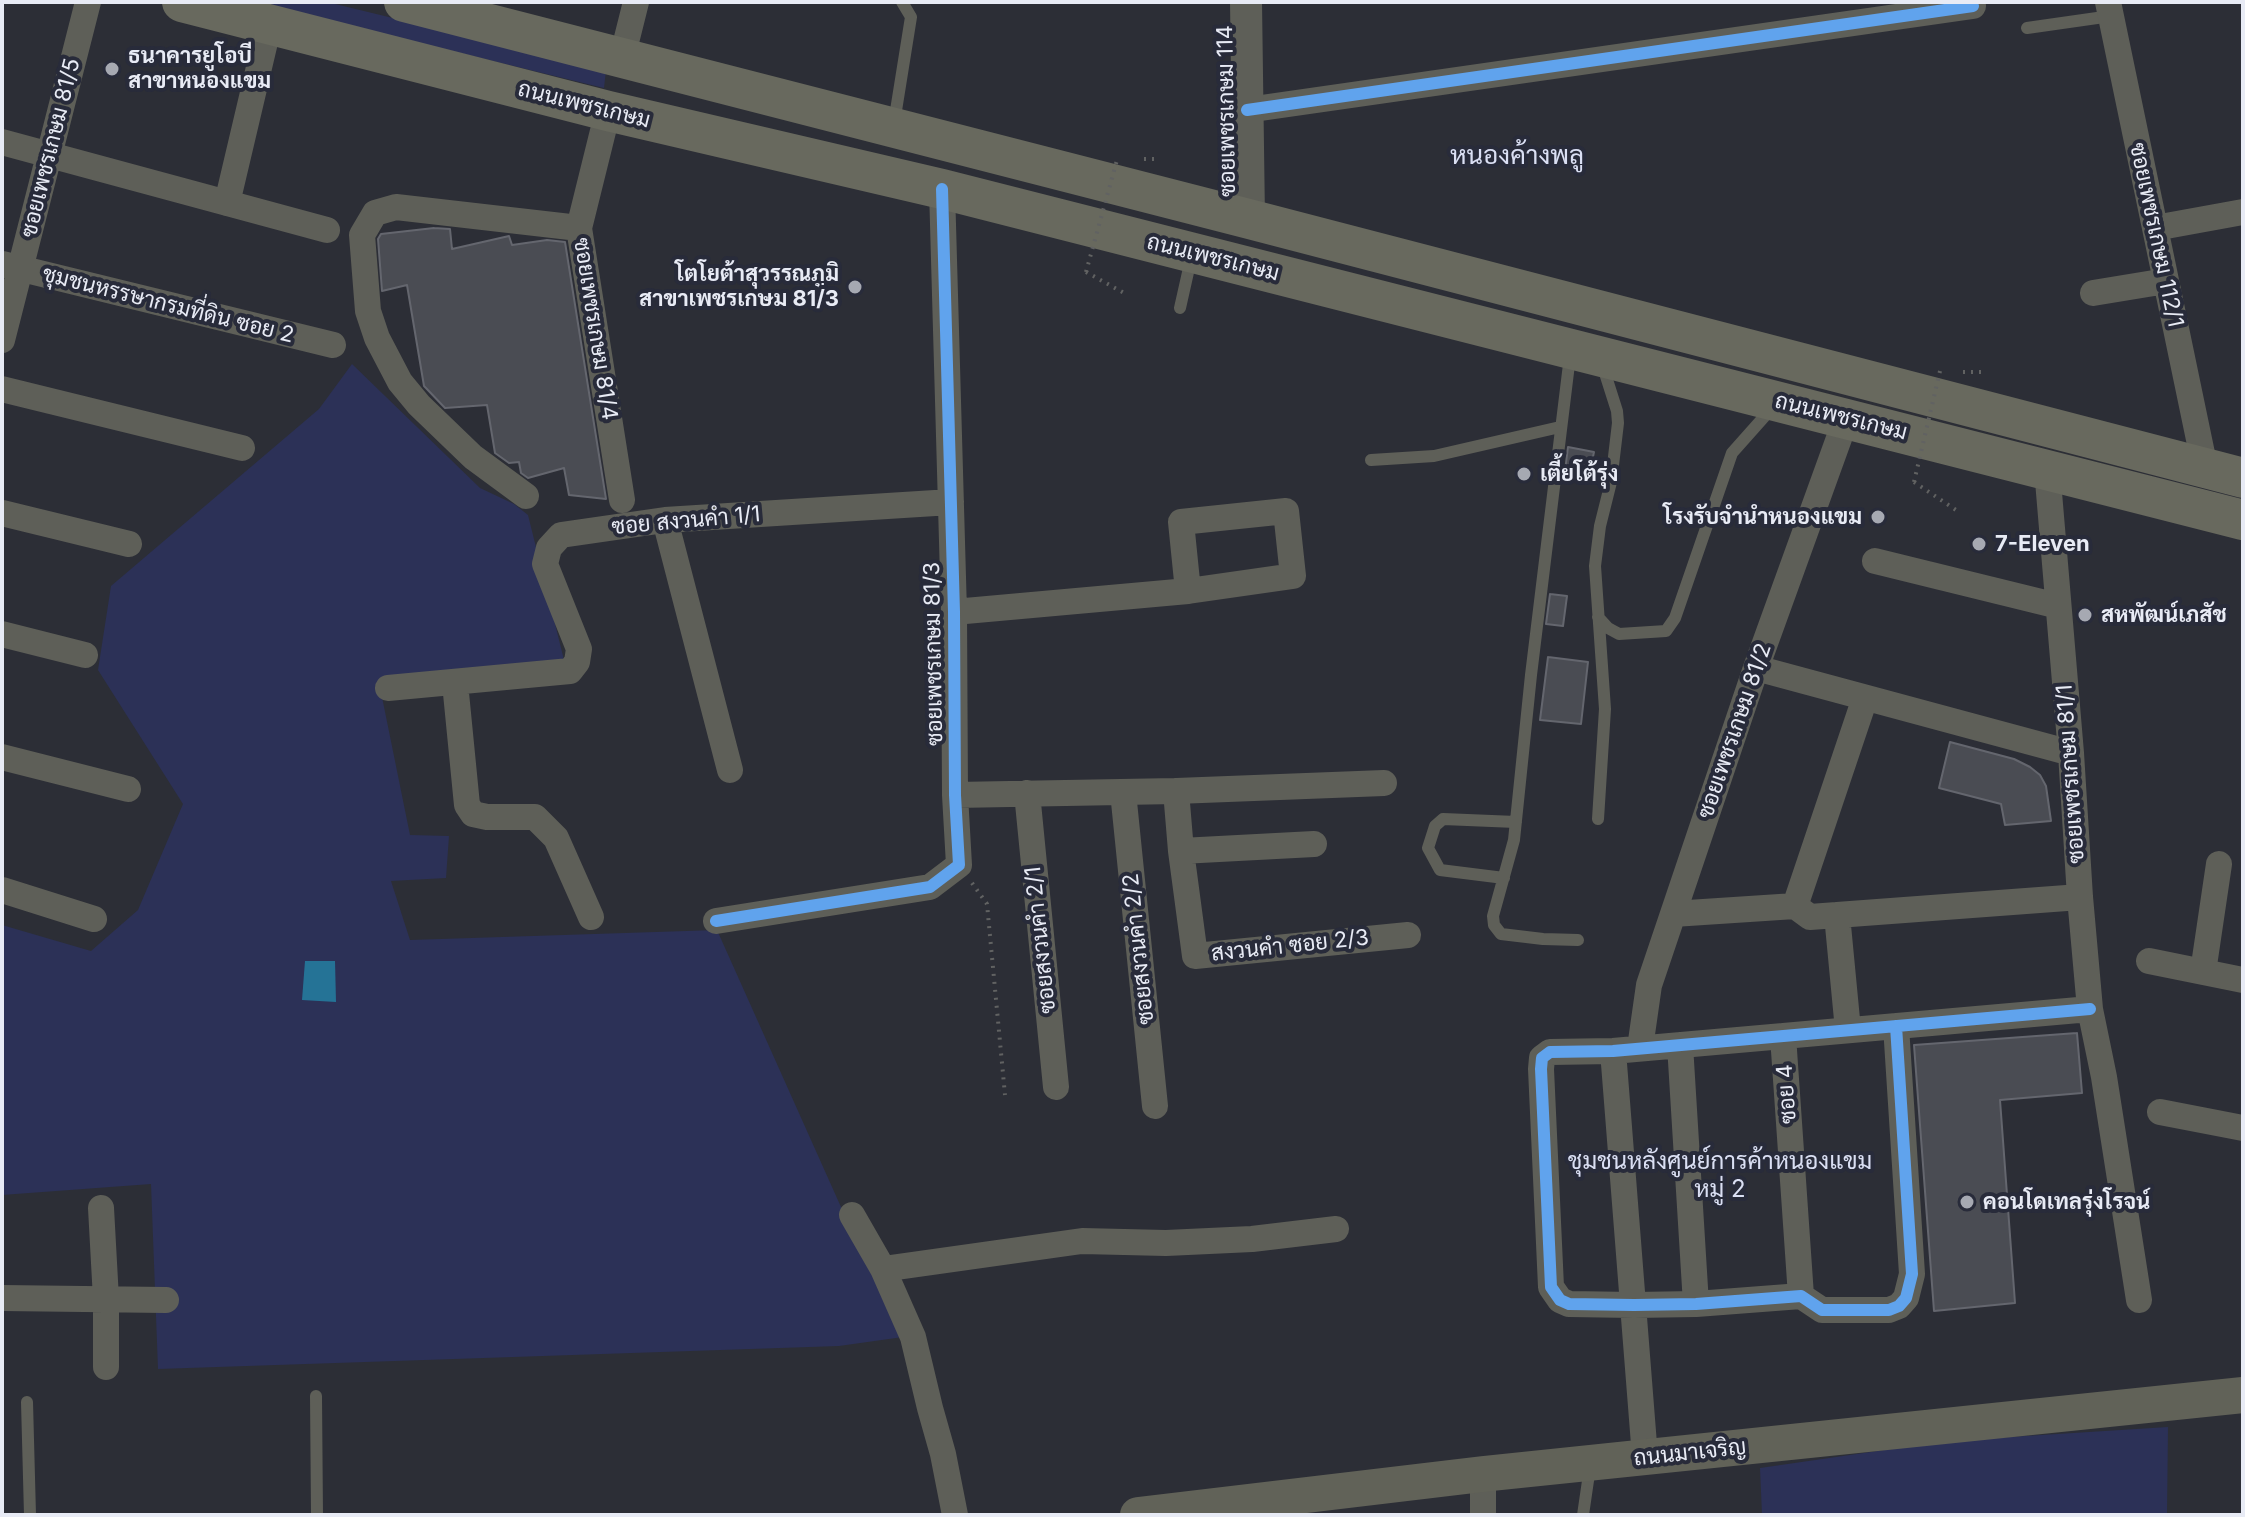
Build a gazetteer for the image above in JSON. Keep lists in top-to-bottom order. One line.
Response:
{"streets":{"main road":["ถนนเพชรเกษม","ถนนมาเจริญ"],"street":["ซอยเพชรเกษม 114","ซอยเพชรเกษม 81/5","ซอยเพชรเกษม 112/1","ชุมชนหรรษากรมที่ดิน ซอย 2","ซอยเพชรเกษม 81/4","ซอย สงวนคำ 1/1","ซอยเพชรเกษม 81/3","ซอยเพชรเกษม 81/2","ซอยเพชรเกษม 81/1","ซอยสงวนคำ 2/1","สงวนคำ ซอย 2/3","ซอยสงวนคำ 2/2","ซอย 4"]},"crossings":[["ถนนเพชรเกษม","ซอยเพชรเกษม 114"],["ถนนเพชรเกษม","ซอยเพชรเกษม 112/1"],["ถนนเพชรเกษม","ซอยเพชรเกษม 81/4"],["ถนนเพชรเกษม","ซอยเพชรเกษม 81/3"],["ถนนเพชรเกษม","ซอยเพชรเกษม 81/2"],["ถนนเพชรเกษม","ซอยเพชรเกษม 81/1"],["ซอยเพชรเกษม 81/5","ชุมชนหรรษากรมที่ดิน ซอย 2"],["ซอย สงวนคำ 1/1","ซอยเพชรเกษม 81/3"]],"districts":["หนองค้างพลู","ชุมชนหลังศูนย์การค้าหนองแขม หมู่ 2"],"places":["ธนาคารยูโอบี สาขาหนองแขม","โตโยต้าสุวรรณภูมิ สาขาเพชรเกษม 81/3","เตี้ยโต้รุ่ง","โรงรับจำนำหนองแขม","7-Eleven","สหพัฒน์เภสัช","คอนโดเทลรุ่งโรจน์"]}
